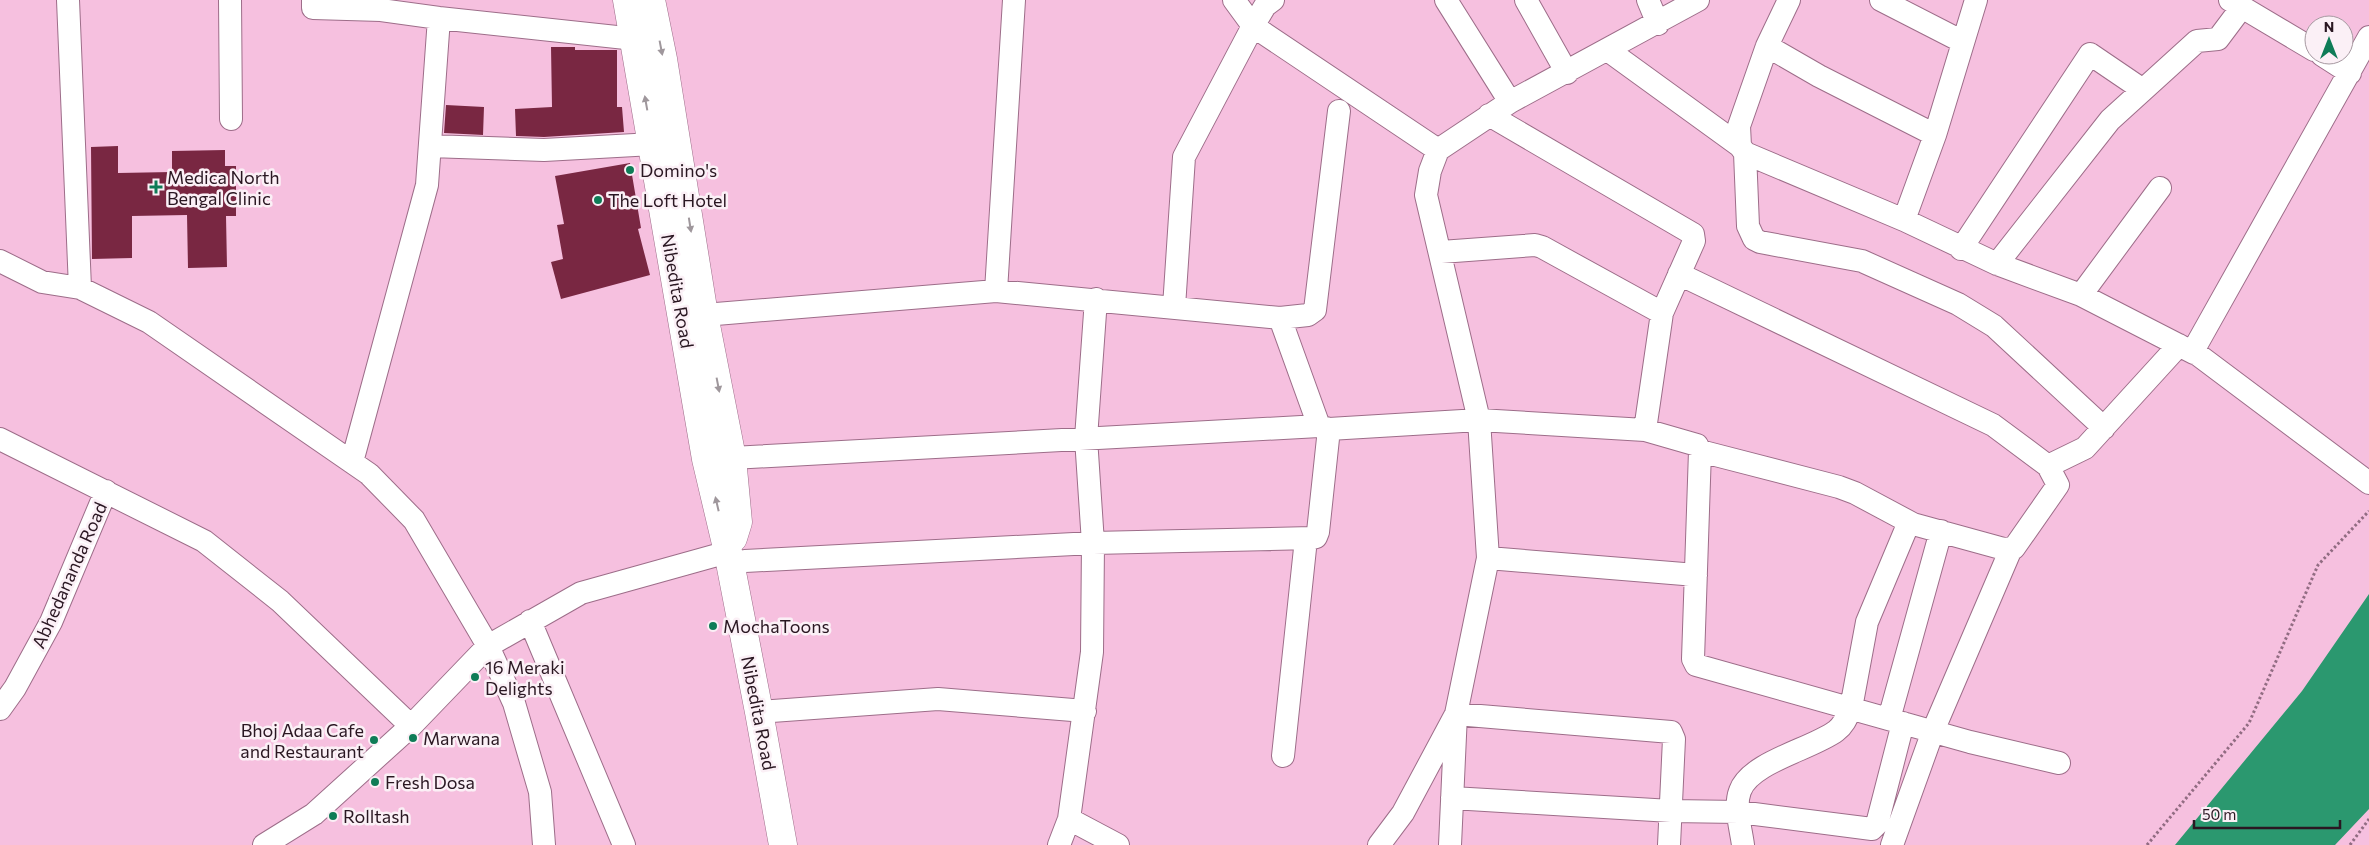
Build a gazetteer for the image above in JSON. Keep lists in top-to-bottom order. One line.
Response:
{"streets":{"street":["Nibedita Road","Abhedananda Road"]},"places":{"other":["Domino's","The Loft Hotel","MochaToons","16 Meraki Delights","Marwana","Bhoj Adaa Cafe and Restaurant","Fresh Dosa","Rolltash"],"health":["Medica North Bengal Clinic"]},"scale_bar":"50 m","north":"top"}
